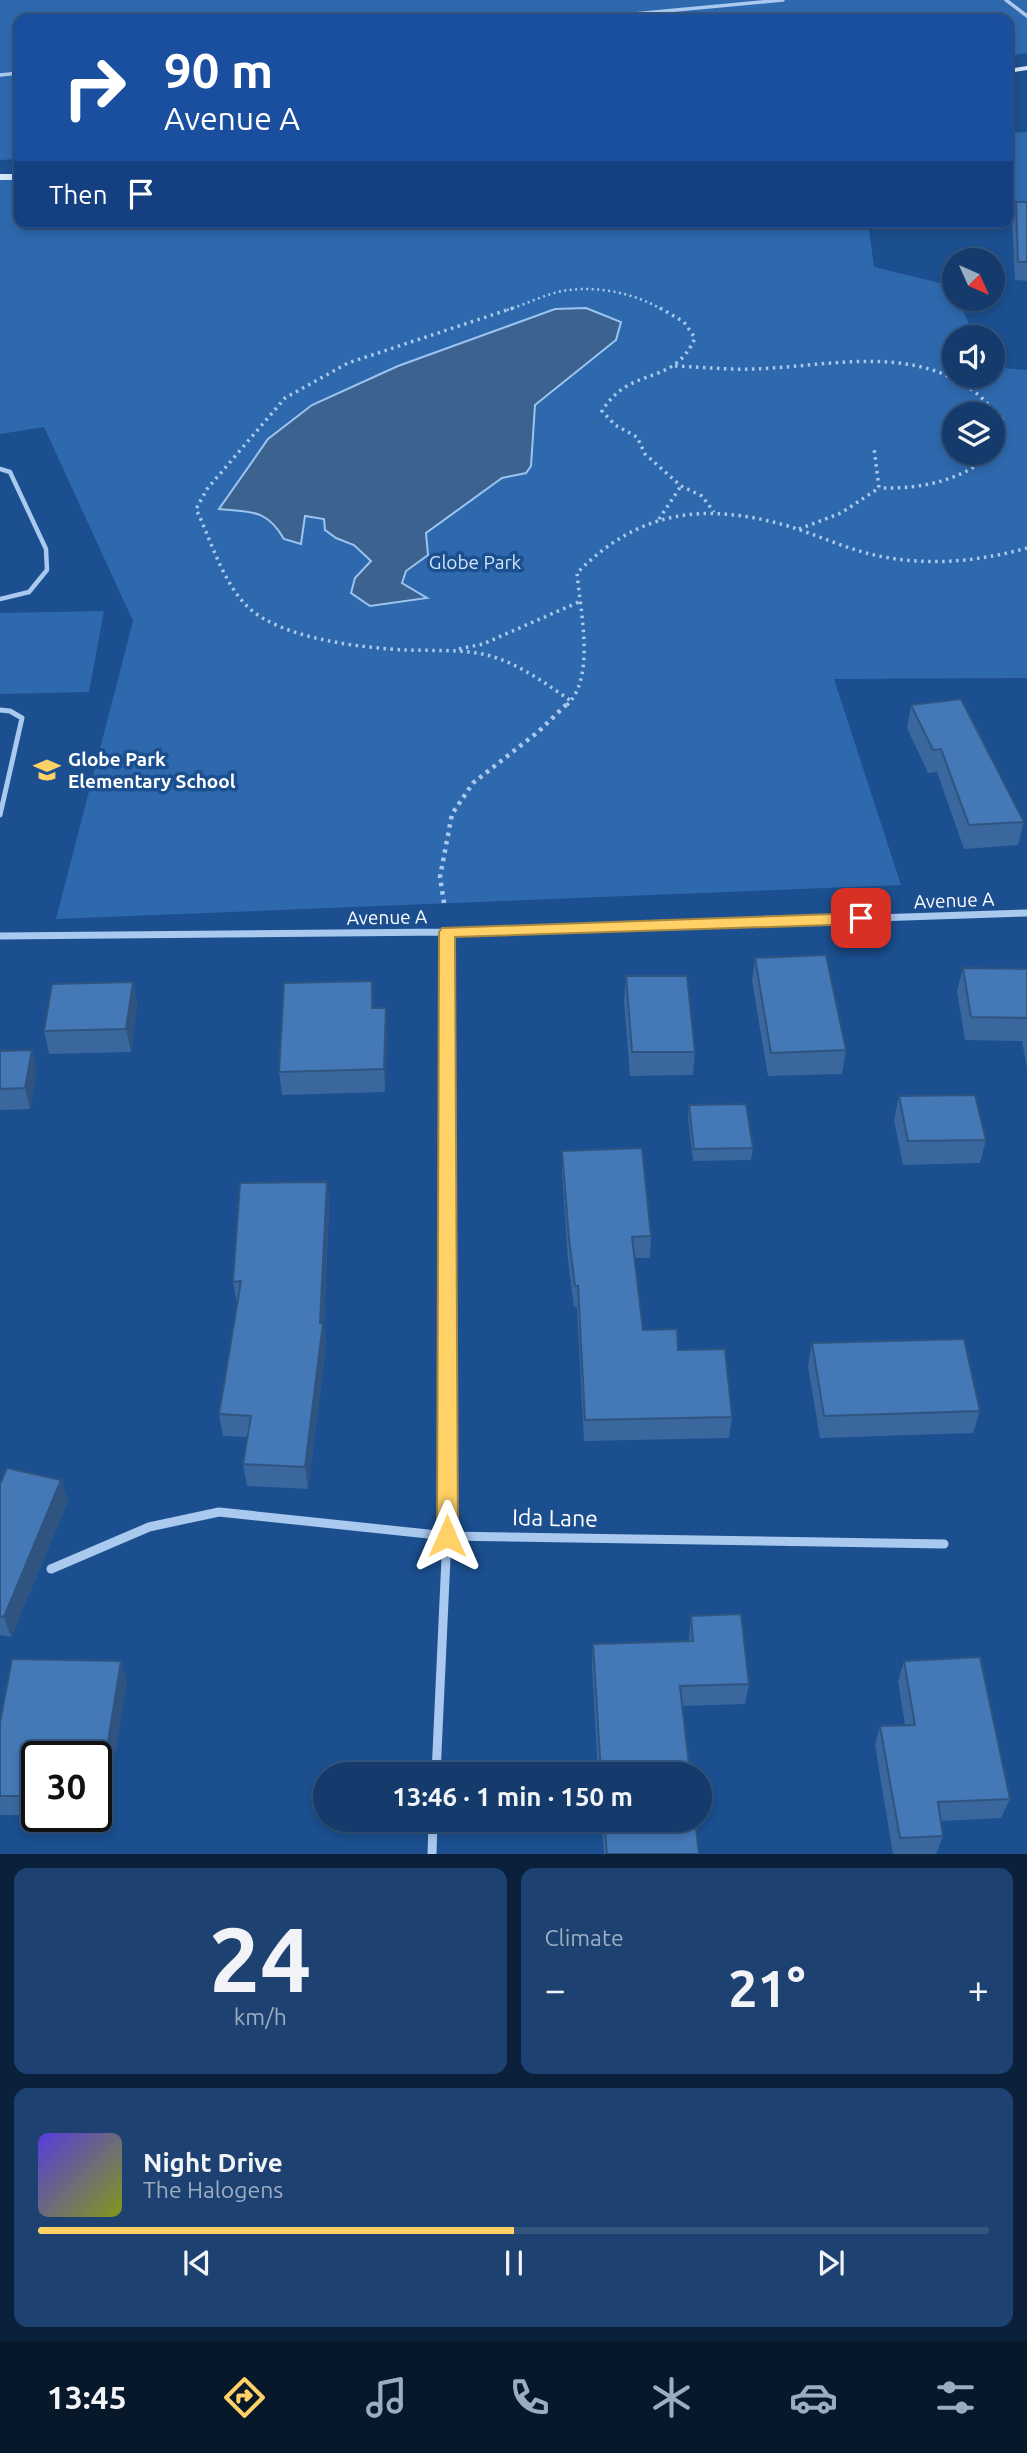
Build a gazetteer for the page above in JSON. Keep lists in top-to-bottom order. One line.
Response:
{"streets":{"street":["Avenue A","Ida Lane"]},"parks":["Globe Park"],"places":{"school or university":["Globe Park Elementary School"]},"north":"bottom right","page":{"turn":["90 m","Avenue A"],"then":"Then","limit":"30","trip":"13:46 · 1 min · 150 m","tile":[["24","km/h"],"Climate"],"heat":["−","21°","+"],"song":["Night Drive","The Halogens"],"tabs":"13:45"}}
